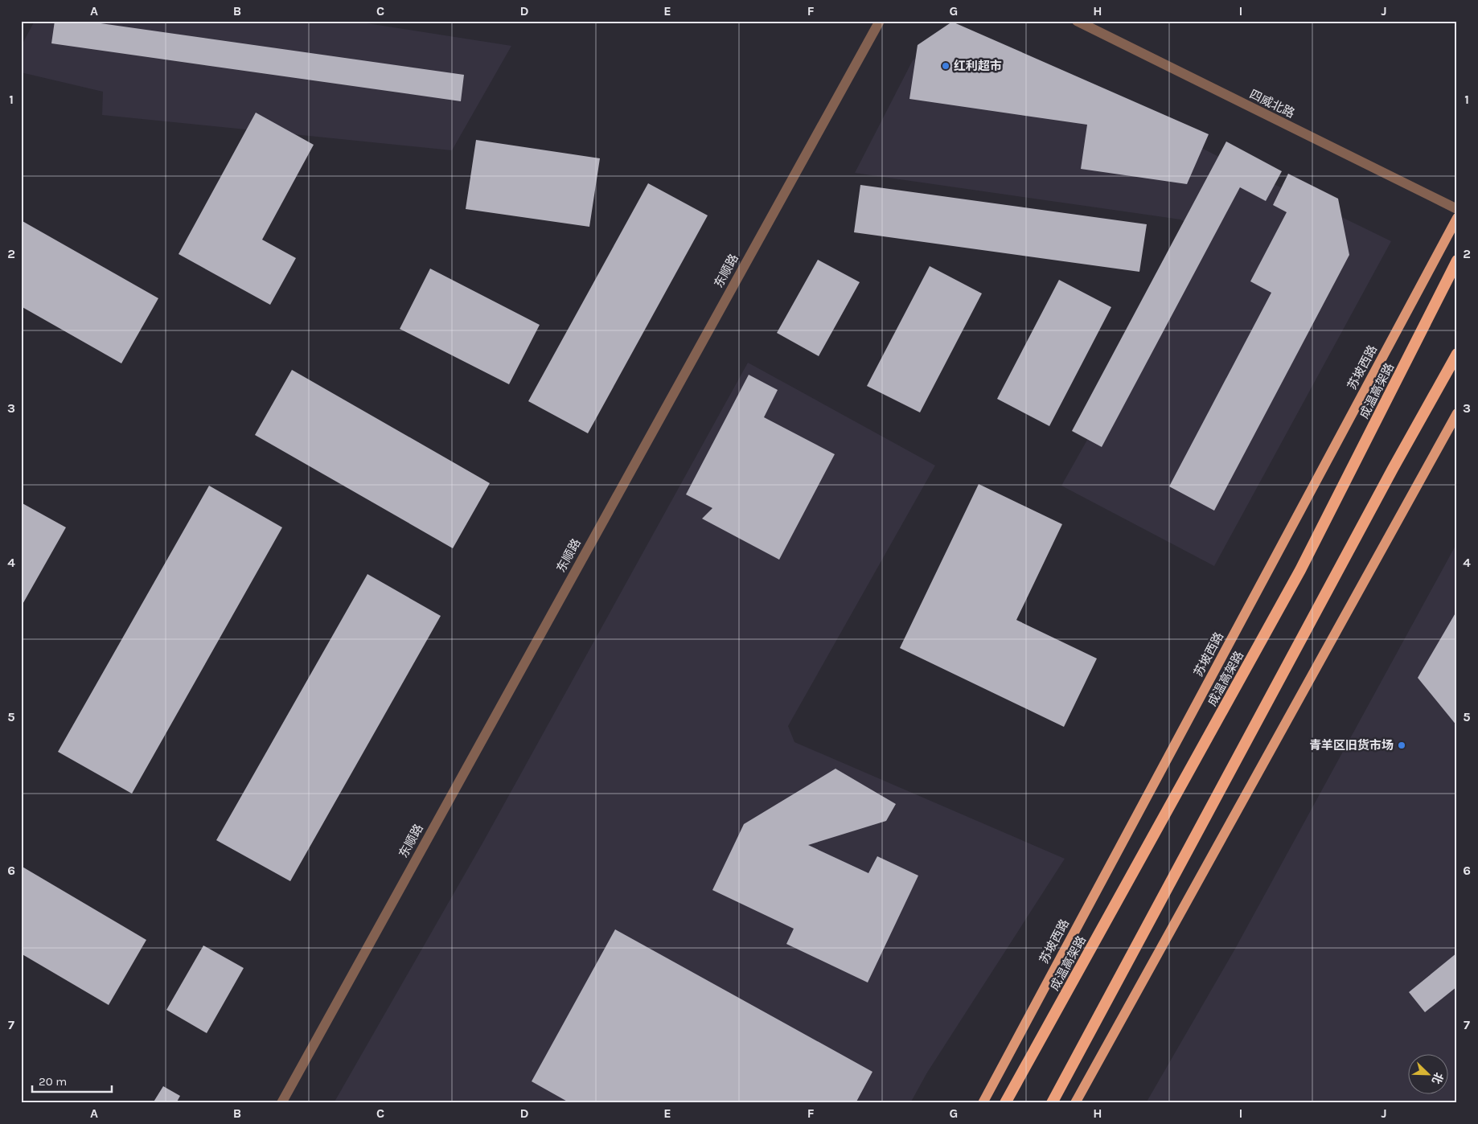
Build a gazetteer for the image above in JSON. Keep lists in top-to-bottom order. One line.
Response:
{"streets":{"highway":["成温高架路"],"main road":["苏坡西路"],"street":["四威北路","东顺路"]},"places":["红利超市","青羊区旧货市场"],"scale_bar":"20 m","north":"bottom right","grid":{"columns":["A","B","C","D","E","F","G","H","I","J"],"rows":["1","2","3","4","5","6","7"]}}
